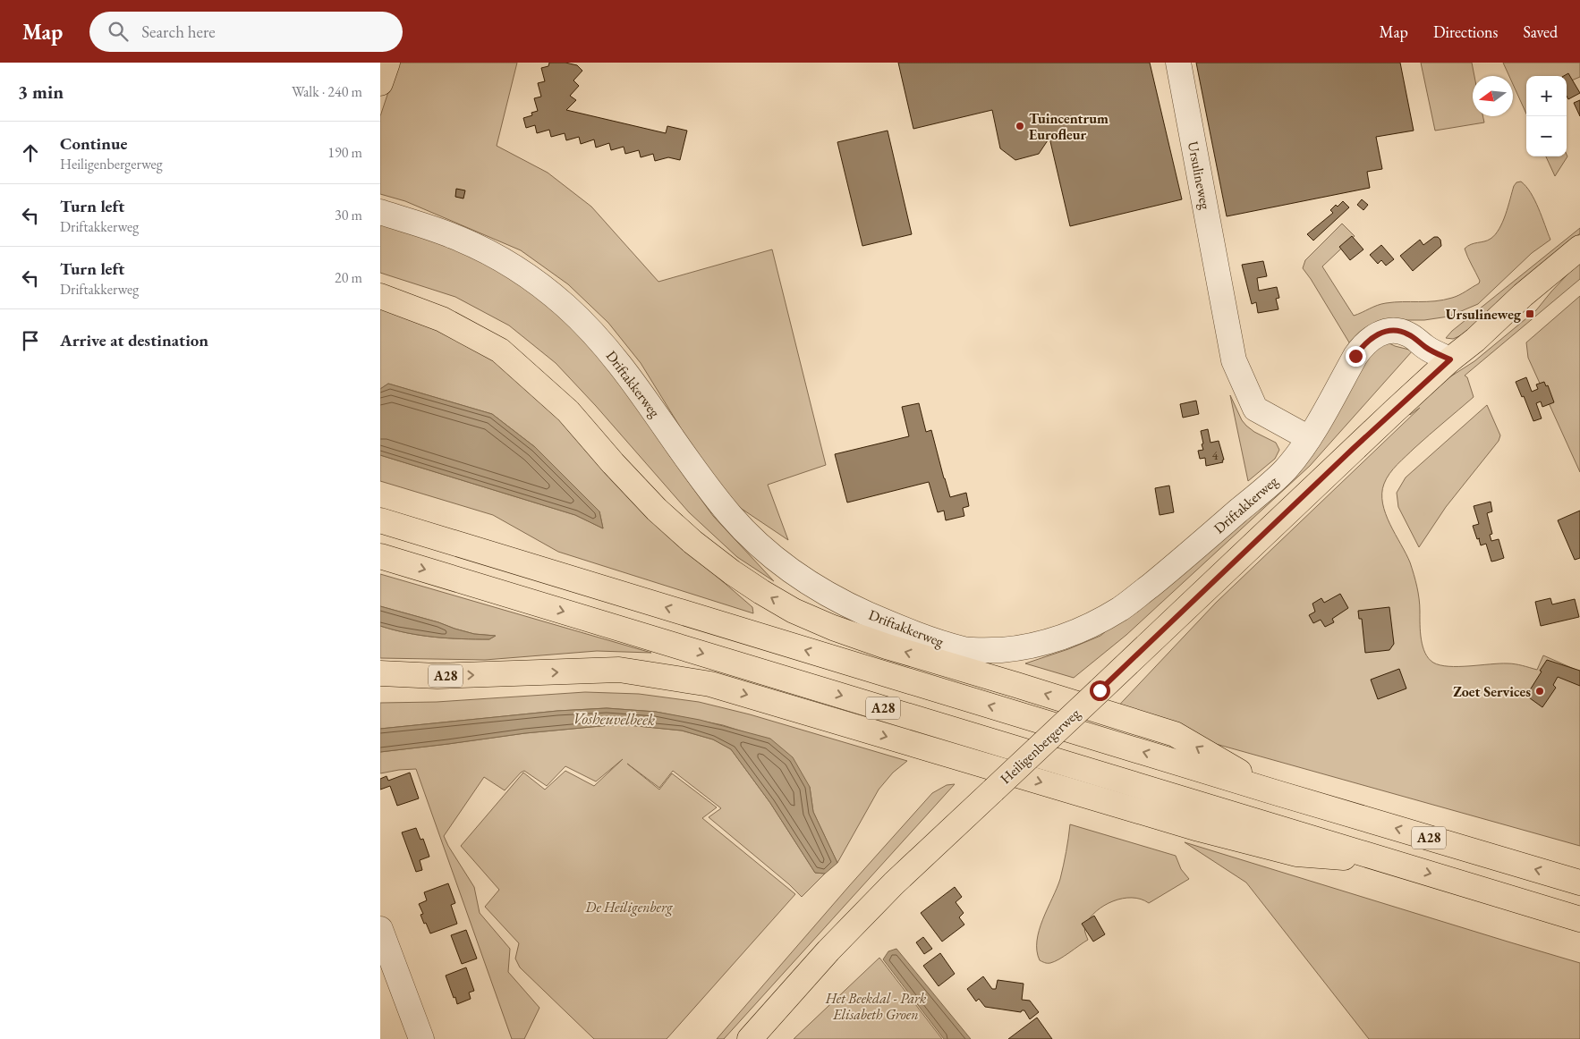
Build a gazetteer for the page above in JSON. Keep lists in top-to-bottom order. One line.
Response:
{"streets":{"main road":["A28","Heiligenbergerweg"],"street":["Ursulineweg","Driftakkerweg"]},"crossings":[["Ursulineweg","Driftakkerweg"],["Driftakkerweg","Heiligenbergerweg"]],"water":["Vosheuvelbeek"],"parks":["De Heiligenberg","Het Beekdal - Park Elisabeth Groen"],"places":{"other":["Tuincentrum Eurofleur","Zoet Services"],"transit":["Ursulineweg"]},"house_numbers":["4"],"north":"left","page":{"header":"Map","search":"Search here","nav":["Map","Directions","Saved"],"heading":["3 min","Walk · 240 m"],"map_buttons":["+","−"],"list":[["Continue","Heiligenbergerweg","190 m"],["Turn left","Driftakkerweg","30 m"],["Turn left","Driftakkerweg","20 m"],"Arrive at destination"]}}
